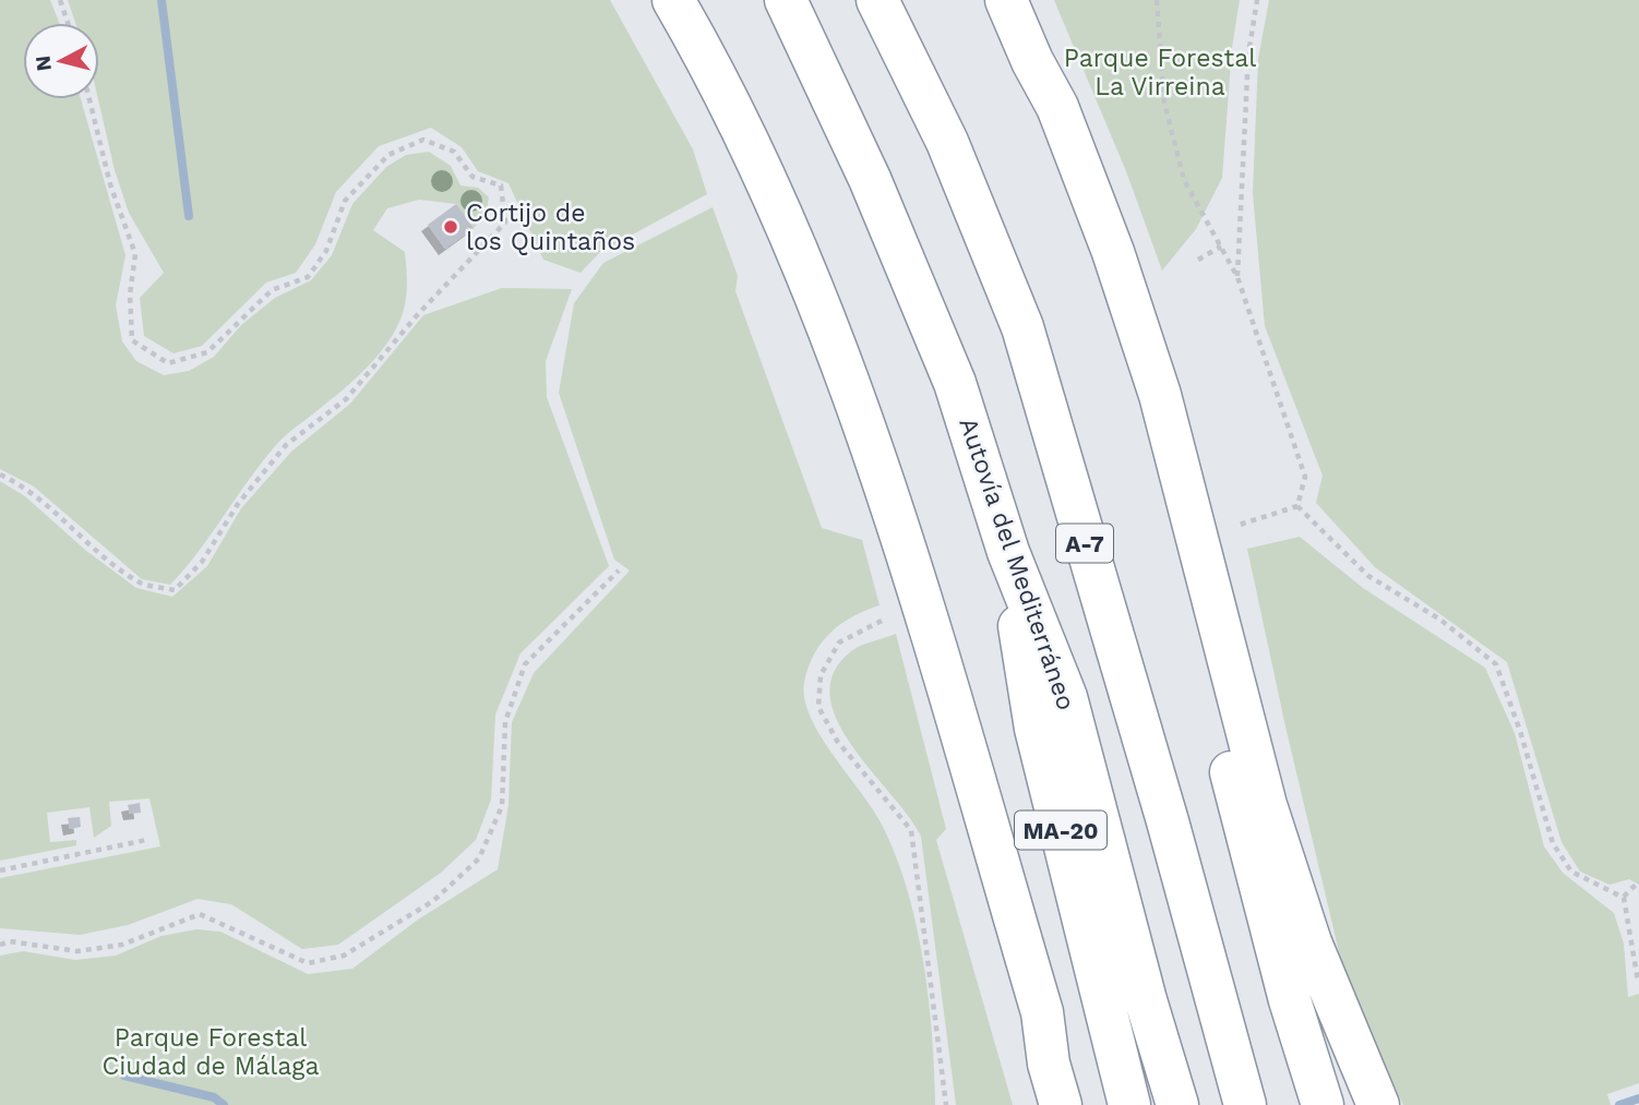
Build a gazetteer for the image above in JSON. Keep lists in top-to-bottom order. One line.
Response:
{"streets":{"highway":["A-7","Autovía del Mediterráneo","MA-20"]},"crossings":[["Autovía del Mediterráneo","MA-20"]],"parks":["Parque Forestal La Virreina","Parque Forestal Ciudad de Málaga"],"places":["Cortijo de los Quintaños"],"north":"left"}
